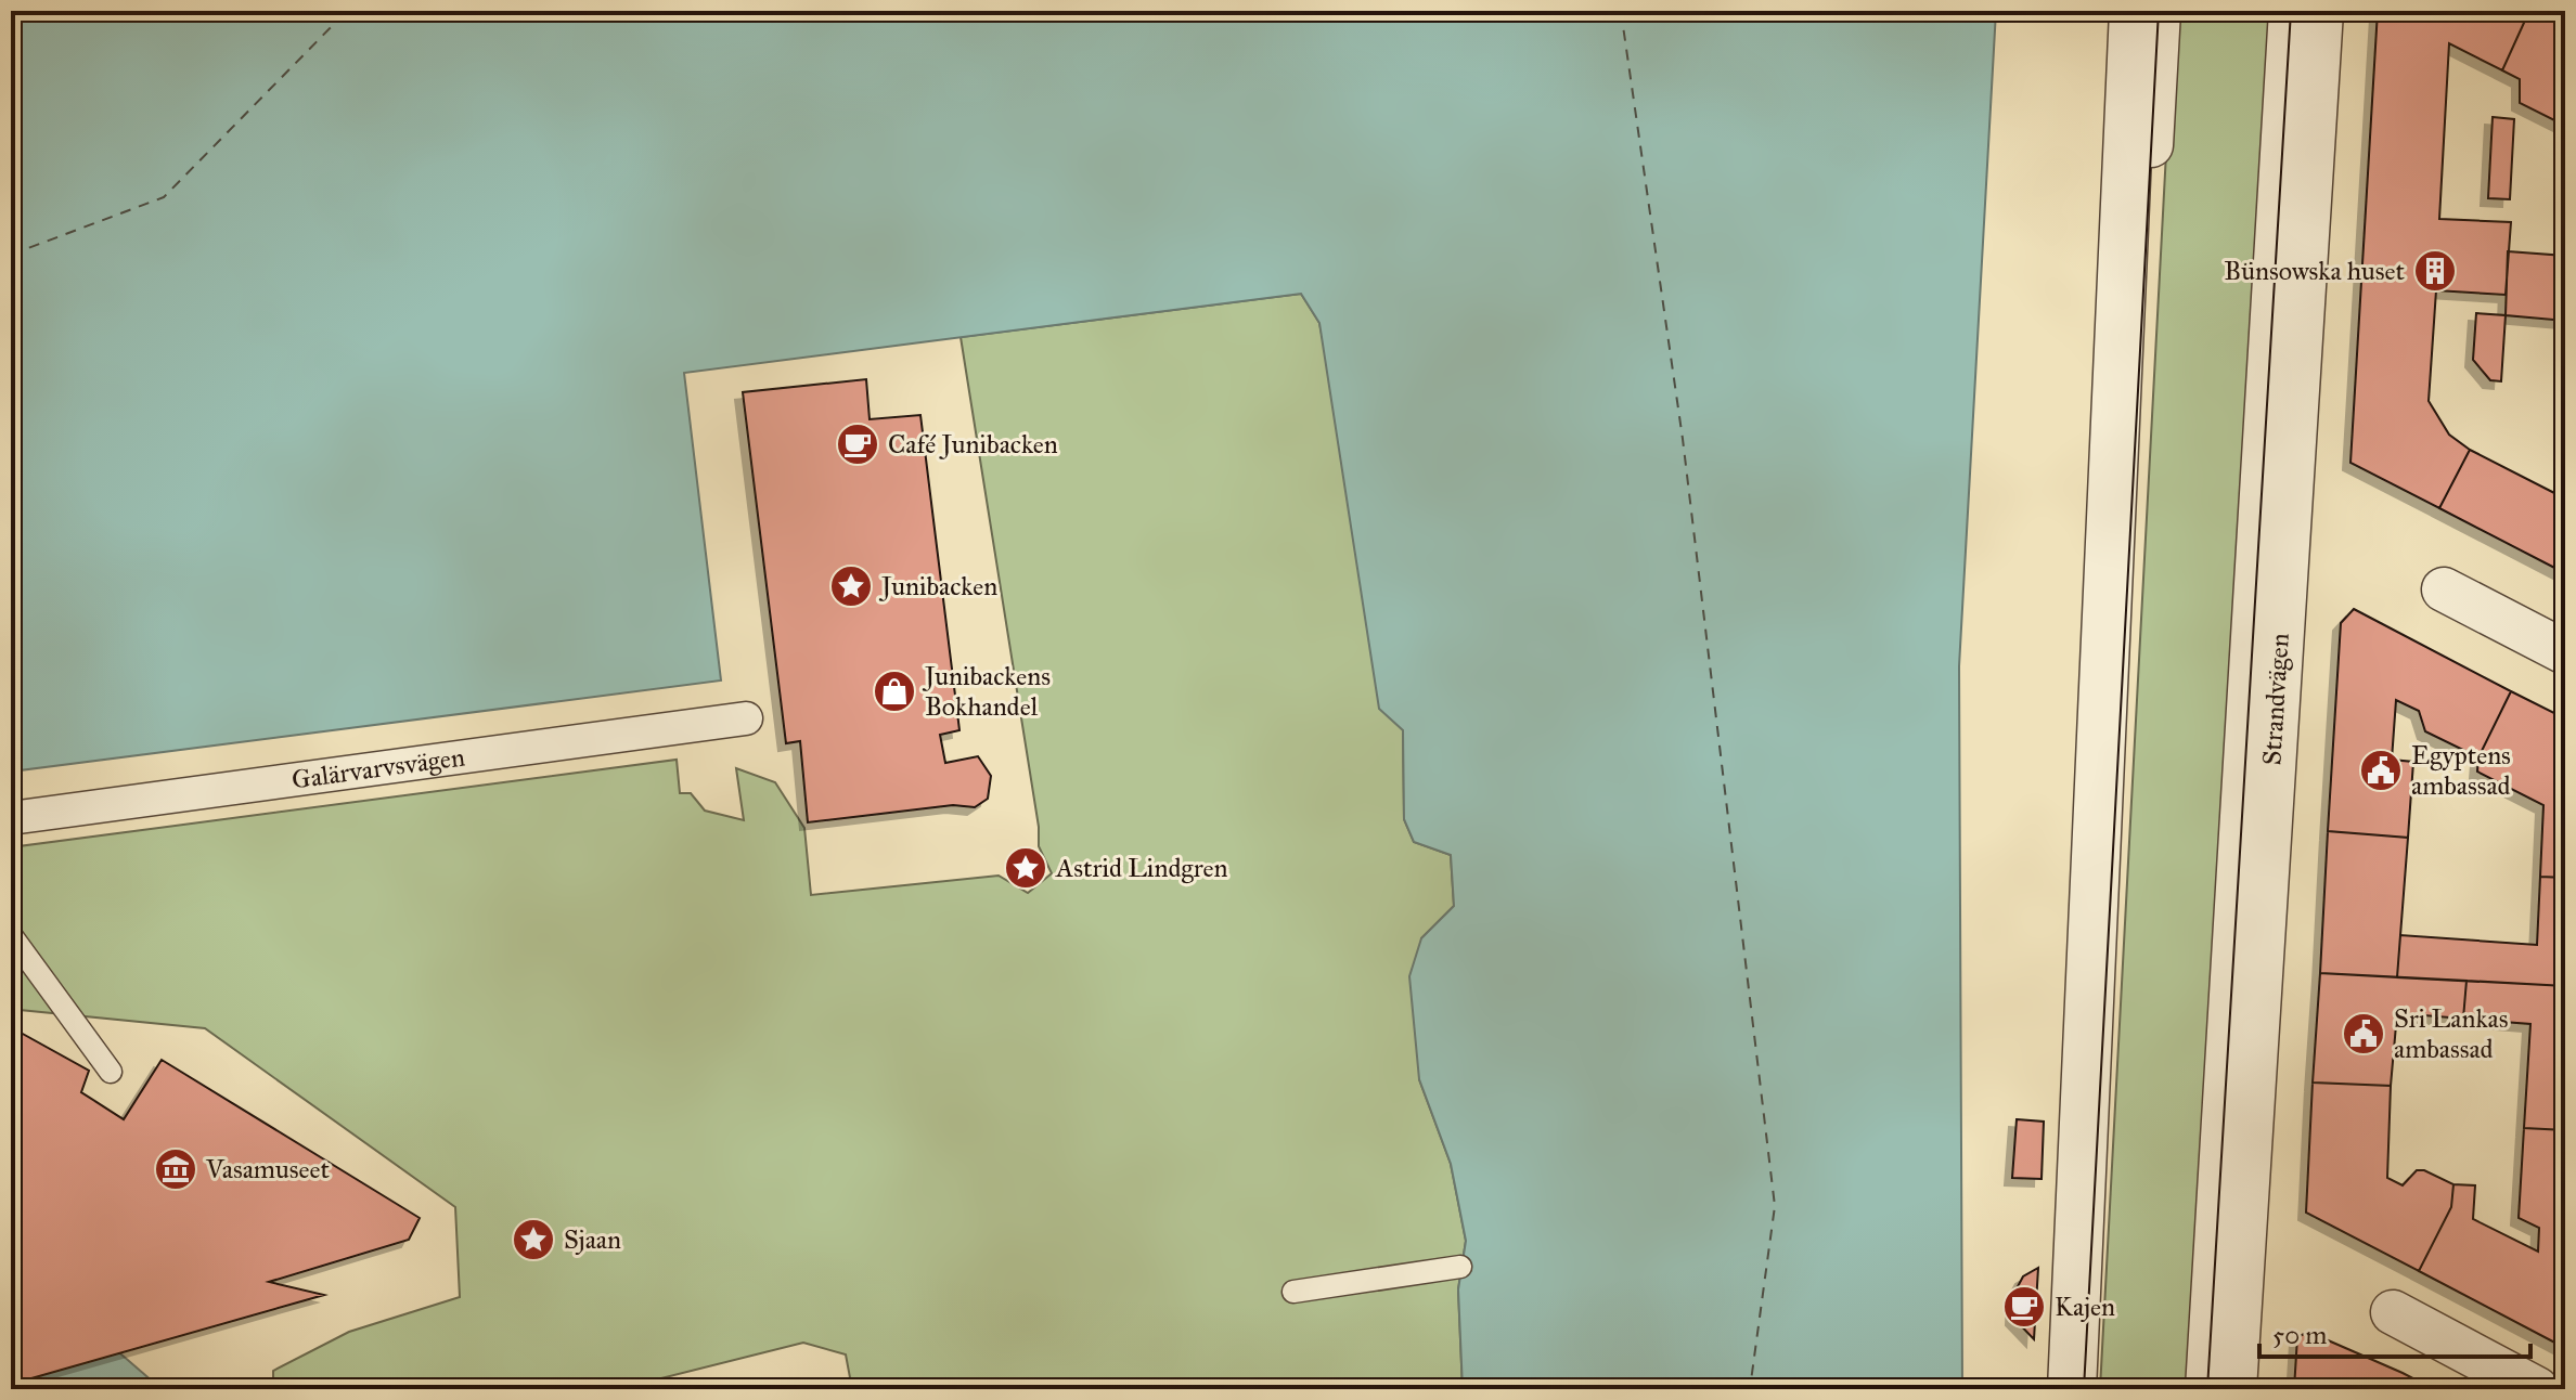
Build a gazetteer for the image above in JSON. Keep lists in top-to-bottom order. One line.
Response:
{"streets":{"street":["Strandvägen","Galärvarvsvägen"]},"places":{"building":["Bünsowska huset"],"cafe":["Café Junibacken","Kajen"],"place":["Junibacken","Astrid Lindgren","Sjaan"],"shop":["Junibackens Bokhandel"],"public building":["Egyptens ambassad","Sri Lankas ambassad"],"museum":["Vasamuseet"]},"scale_bar":"50 m"}
